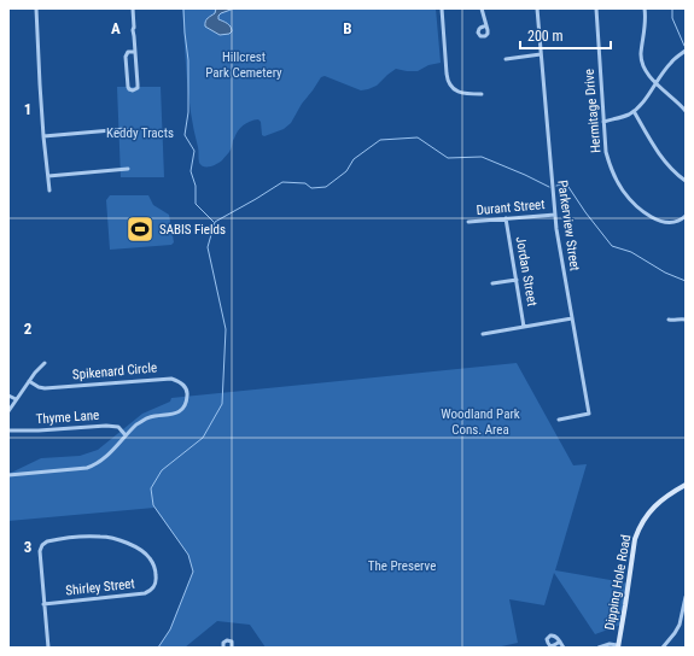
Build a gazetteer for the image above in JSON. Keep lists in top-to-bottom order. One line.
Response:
{"streets":{"main road":["Dipping Hole Road"],"street":["Hermitage Drive","Durant Street","Parkerview Street","Jordan Street","Spikenard Circle","Thyme Lane","Shirley Street"]},"crossings":[["Durant Street","Parkerview Street"],["Durant Street","Jordan Street"],["Spikenard Circle","Thyme Lane"]],"parks":["Hillcrest Park Cemetery","Keddy Tracts","Woodland Park Cons. Area","The Preserve"],"places":{"sports":["SABIS Fields"]},"scale_bar":"200 m","grid":{"columns":["A","B"],"rows":["1","2","3"]}}
